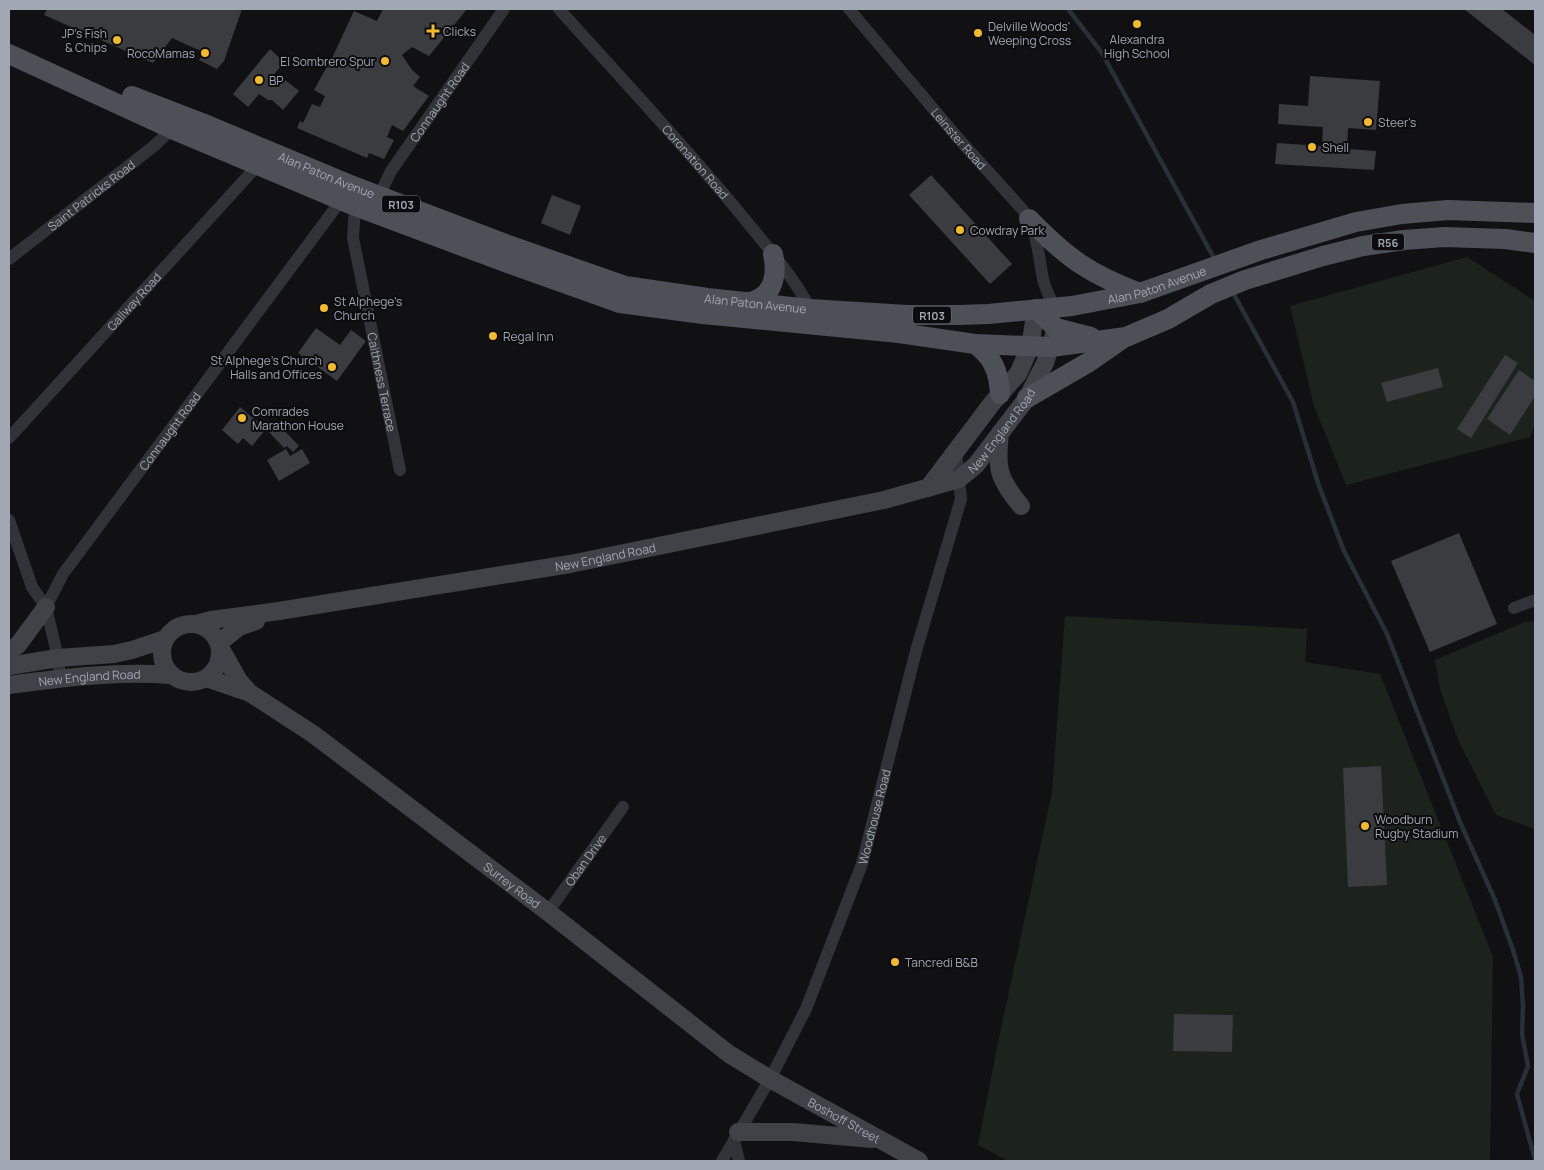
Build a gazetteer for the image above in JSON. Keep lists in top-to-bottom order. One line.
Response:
{"streets":{"main road":["Alan Paton Avenue","R103","R56"],"street":["Connaught Road","Leinster Road","Coronation Road","Saint Patricks Road","Gallway Road","Caithness Terrace","New England Road","Woodhouse Road","Oban Drive","Surrey Road","Boshoff Street"]},"crossings":[["Connaught Road","Alan Paton Avenue"],["Connaught Road","Caithness Terrace"],["Leinster Road","Alan Paton Avenue"],["Leinster Road","New England Road"],["Coronation Road","Alan Paton Avenue"],["Alan Paton Avenue","Saint Patricks Road"],["Alan Paton Avenue","R56"],["Alan Paton Avenue","Gallway Road"],["Alan Paton Avenue","Caithness Terrace"],["Alan Paton Avenue","New England Road"],["New England Road","Woodhouse Road"],["New England Road","Surrey Road"],["Woodhouse Road","Surrey Road"],["Woodhouse Road","Boshoff Street"],["Oban Drive","Surrey Road"],["Surrey Road","Boshoff Street"]],"places":{"other":["Alexandra High School","Delville Woods' Weeping Cross","JP’s Fish & Chips","RocoMamas","El Sombrero Spur","BP","Steer's","Shell","Cowdray Park","St Alphege's Church","Regal Inn","St Alphege's Church Halls and Offices","Comrades Marathon House","Woodburn Rugby Stadium","Tancredi B&B"],"health":["Clicks"]}}
